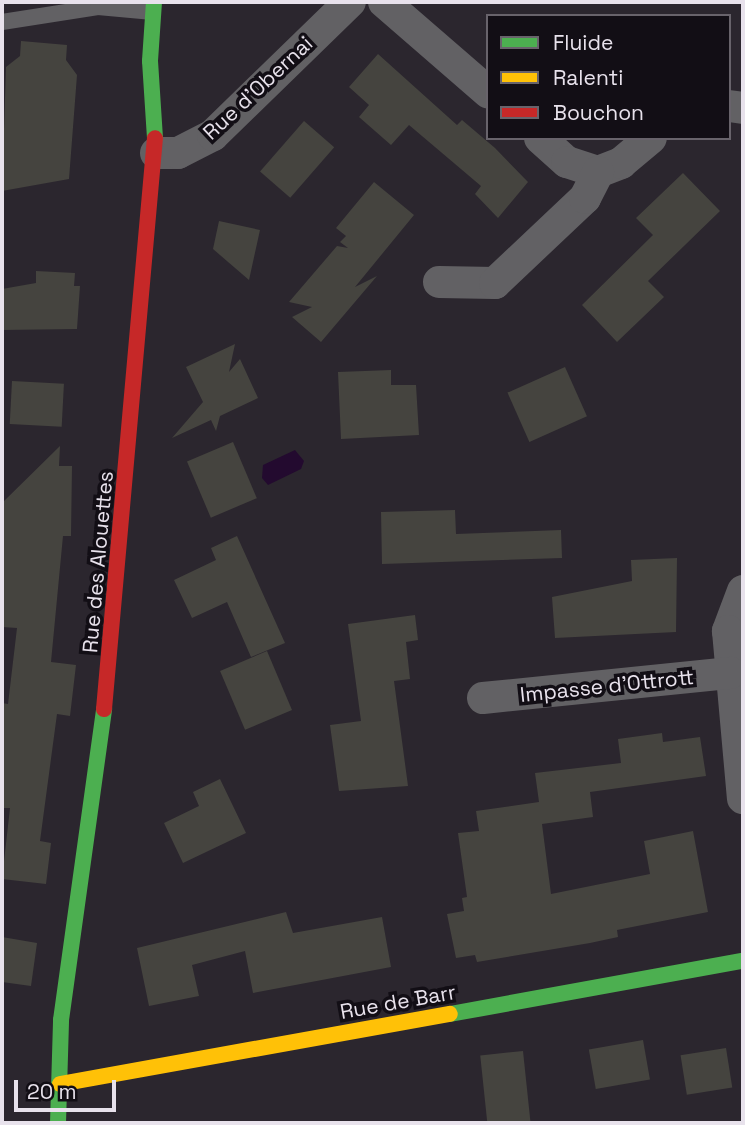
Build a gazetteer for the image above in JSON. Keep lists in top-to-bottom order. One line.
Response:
{"streets":{"street":["Rue d'Obernai","Rue des Alouettes","Impasse d'Ottrott","Rue de Barr"]},"crossings":[["Rue d'Obernai","Rue des Alouettes"],["Rue des Alouettes","Rue de Barr"]],"legend":["Fluide","Ralenti","Bouchon"],"scale_bar":"20 m"}
